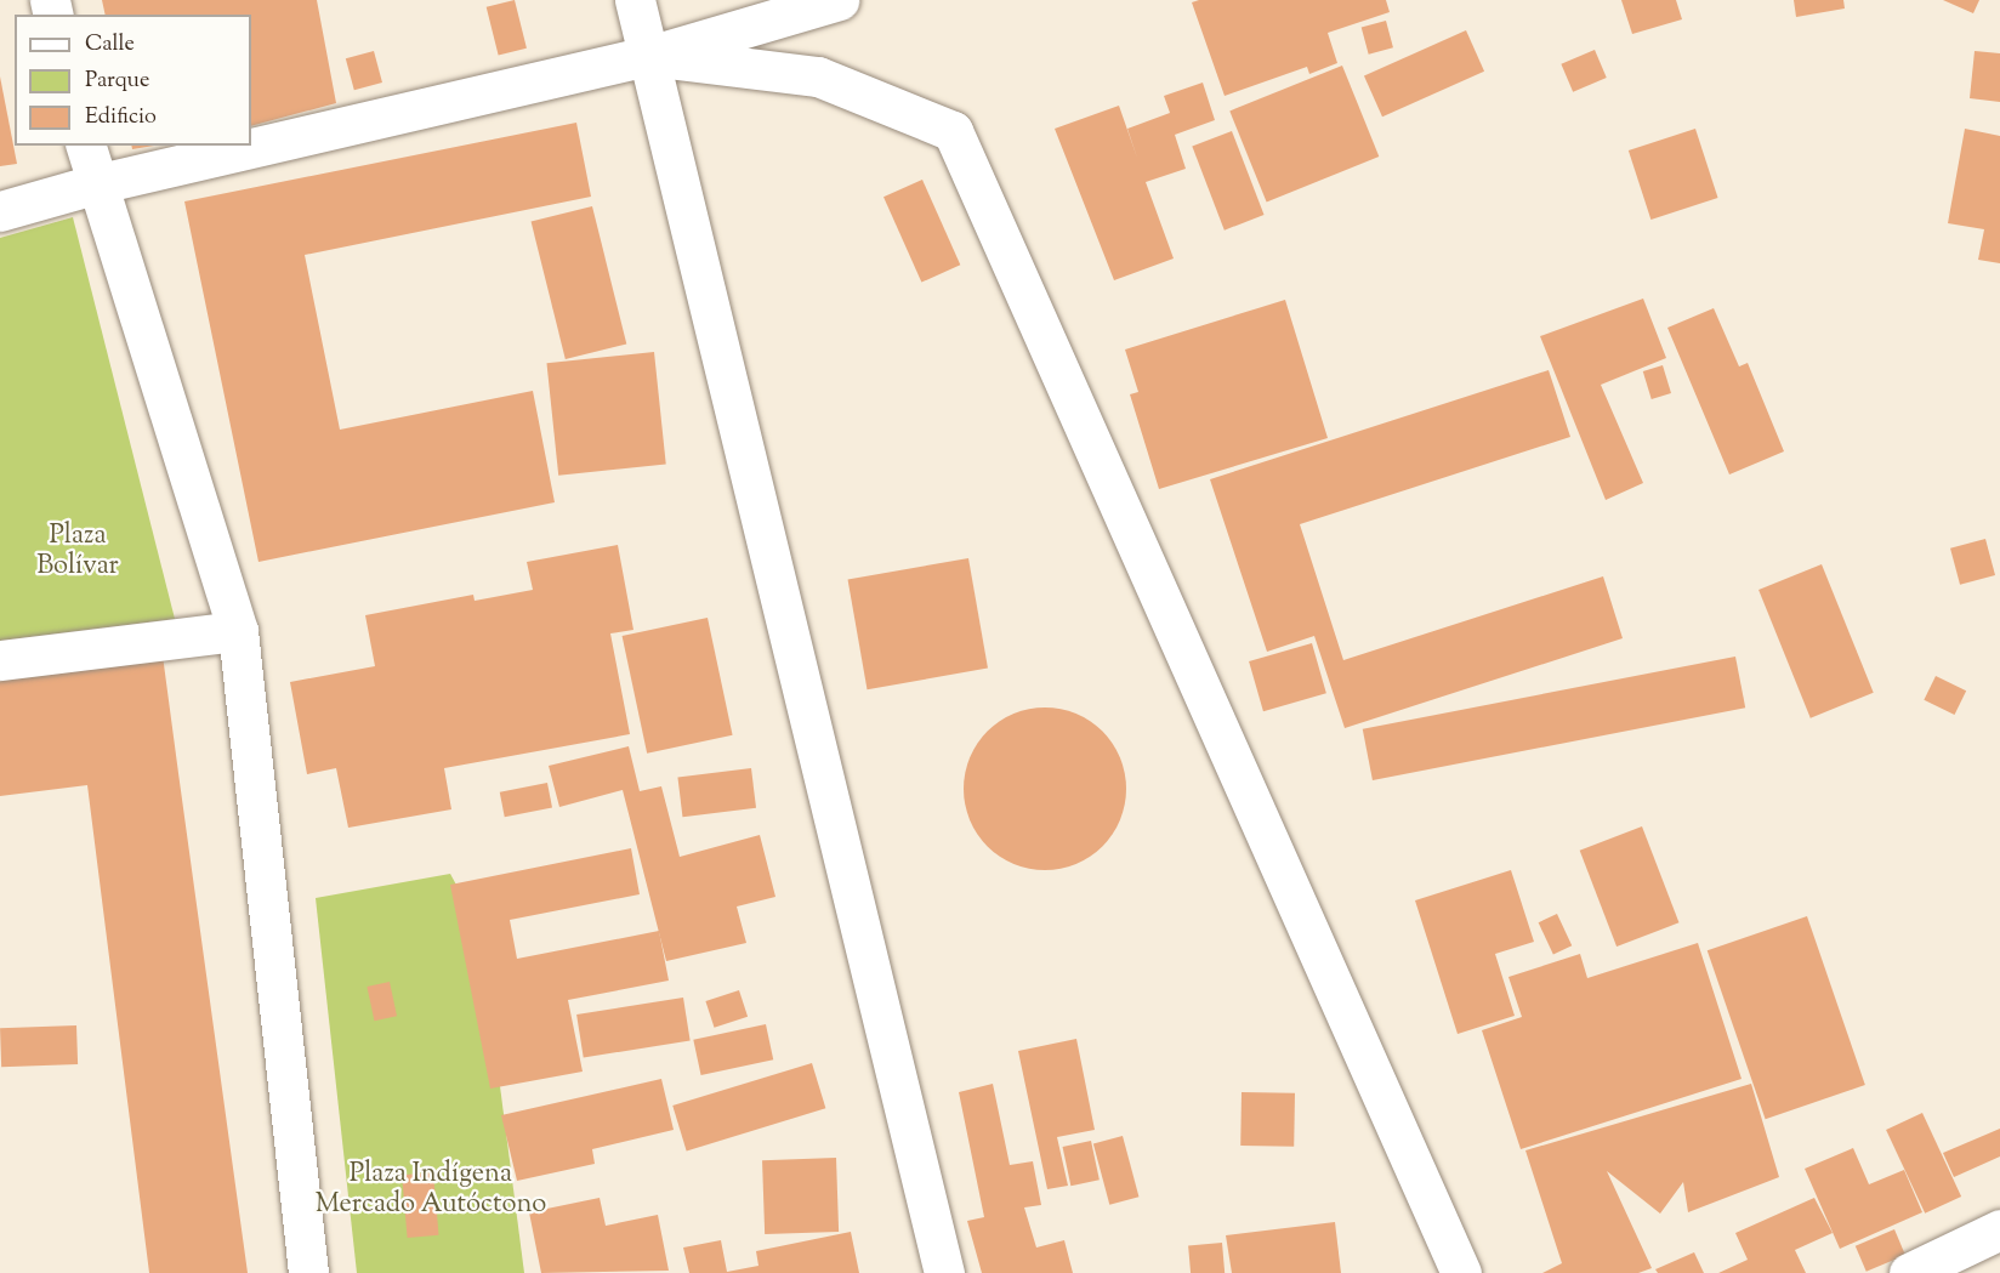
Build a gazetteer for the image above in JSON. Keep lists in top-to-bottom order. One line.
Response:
{"parks":["Plaza Bolívar","Plaza Indígena Mercado Autóctono"],"legend":["Calle","Parque","Edificio"]}
